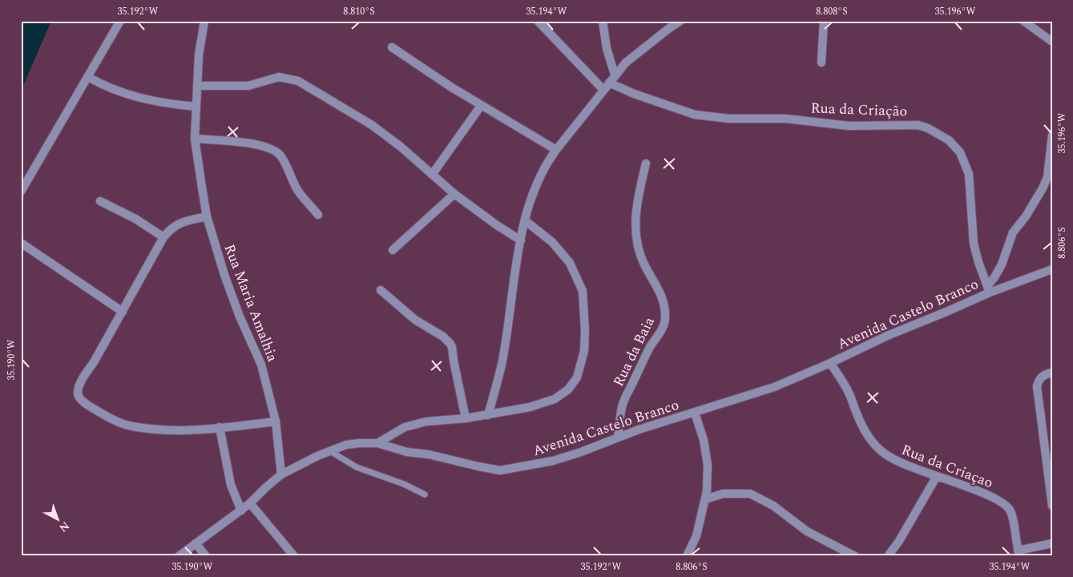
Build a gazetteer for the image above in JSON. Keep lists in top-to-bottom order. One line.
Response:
{"streets":{"street":["Rua da Criação","Rua Maria Amalhia","Avenida Castelo Branco","Rua da Baia","Rua da Criaçao"]},"crossings":[["Rua da Criação","Avenida Castelo Branco"],["Rua Maria Amalhia","Avenida Castelo Branco"],["Avenida Castelo Branco","Rua da Baia"],["Avenida Castelo Branco","Rua da Criaçao"]],"north":"bottom right","coordinates":["35.192°W","8.810°S","35.194°W","8.808°S","35.196°W","8.806°S","35.190°W"]}
